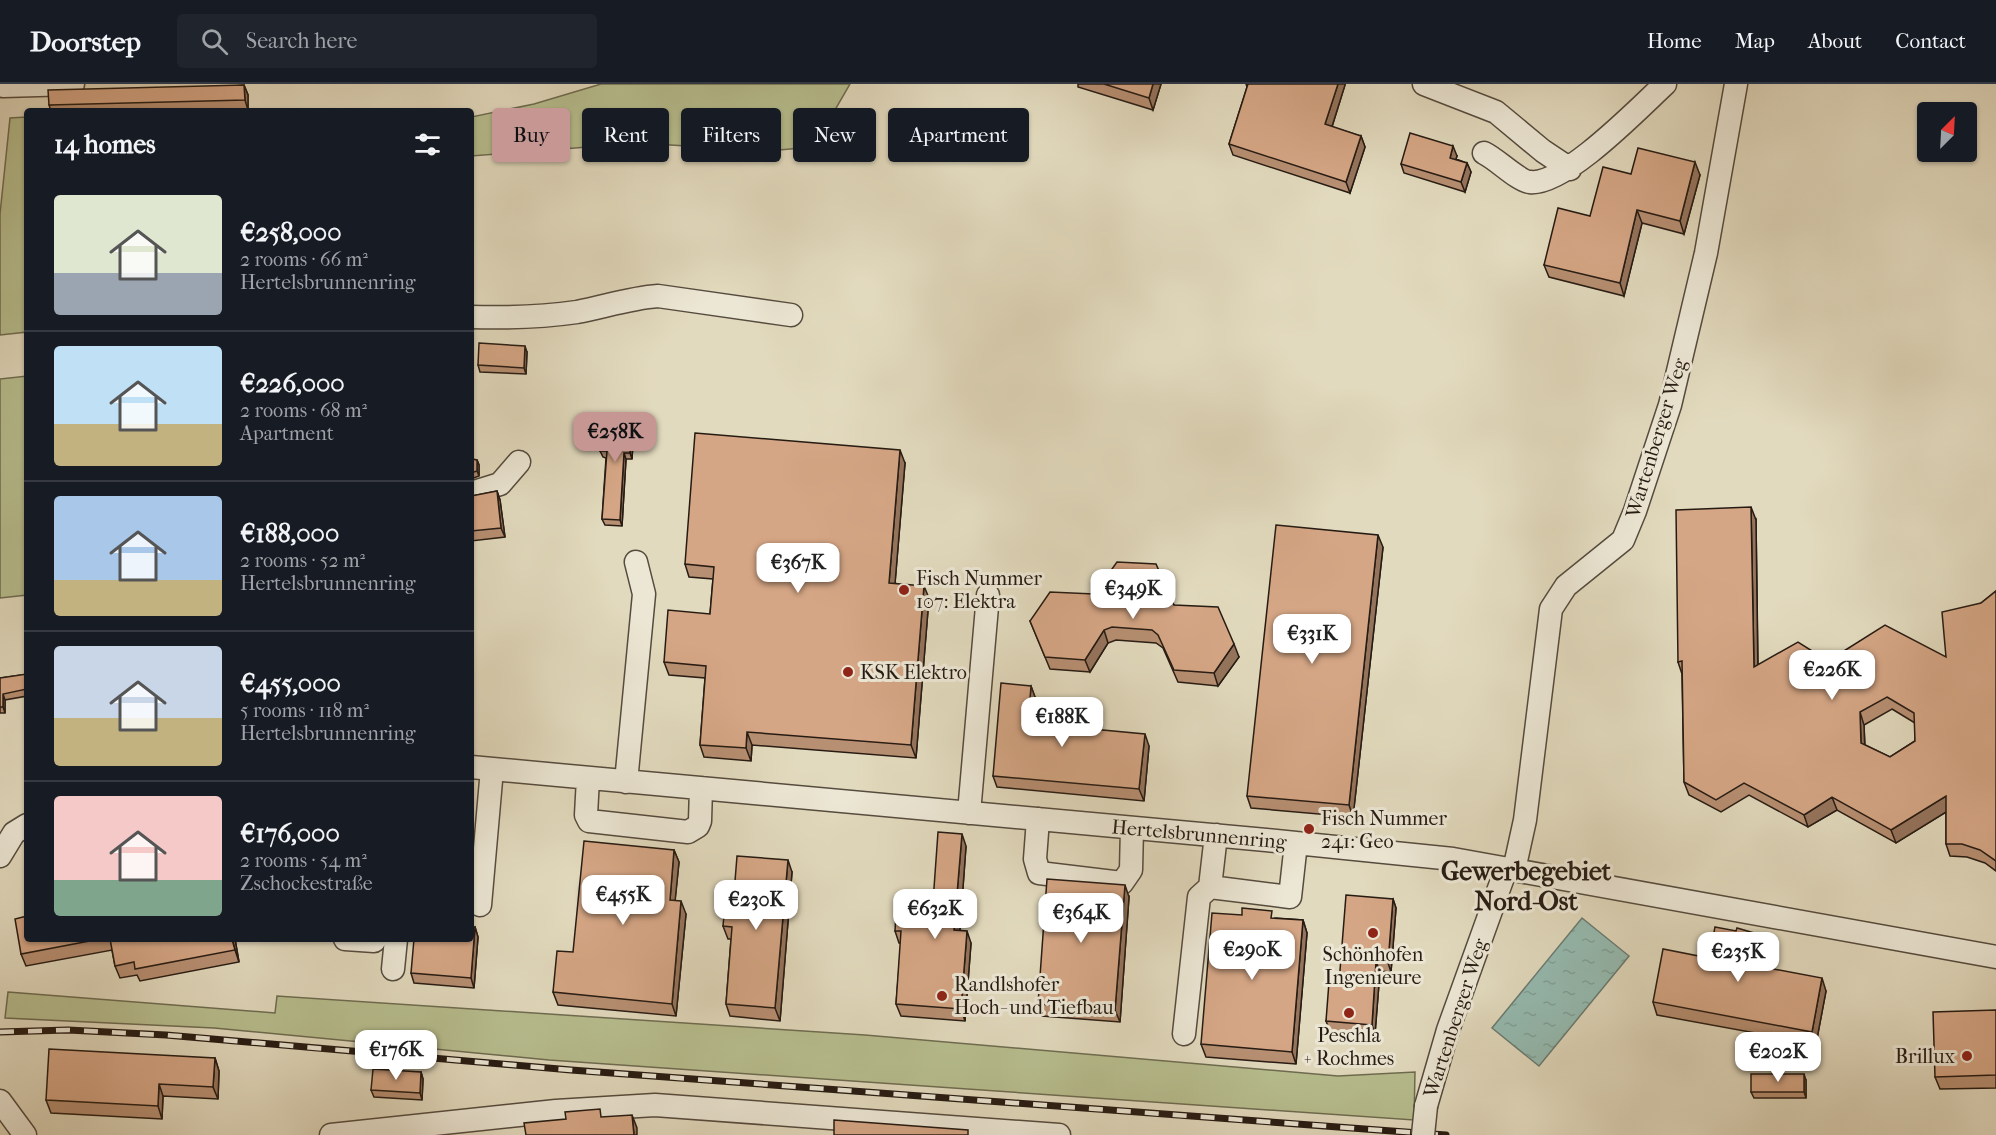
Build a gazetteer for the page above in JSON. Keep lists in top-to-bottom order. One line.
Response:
{"streets":{"street":["Wartenberger Weg","Hertelsbrunnenring"]},"crossings":[["Wartenberger Weg","Hertelsbrunnenring"]],"districts":["Gewerbegebiet Nord-Ost"],"places":["Fisch Nummer 107: Elektra","KSK Elektro","Fisch Nummer 241: Geo","Schönhofen Ingenieure","Randlshofer Hoch- und Tiefbau","Peschla + Rochmes","Brillux"],"north":"top right","page":{"header":"Doorstep","search":"Search here","nav":["Home","Map","About","Contact"],"chip":["Buy","Rent","Filters","New","Apartment"],"heading":"14 homes","list":[{"name":"€258,000","note":"2 rooms · 66 m² · Hertelsbrunnenring"},{"name":"€226,000","note":"2 rooms · 68 m² · Apartment"},{"name":"€188,000","note":"2 rooms · 52 m² · Hertelsbrunnenring"},{"name":"€455,000","note":"5 rooms · 118 m² · Hertelsbrunnenring"},{"name":"€176,000","note":"2 rooms · 54 m² · Zschockestraße"}],"price":["€258K","€367K","€349K","€331K","€226K","€188K","€455K","€230K","€632K","€364K","€290K","€235K","€176K","€202K"]}}
